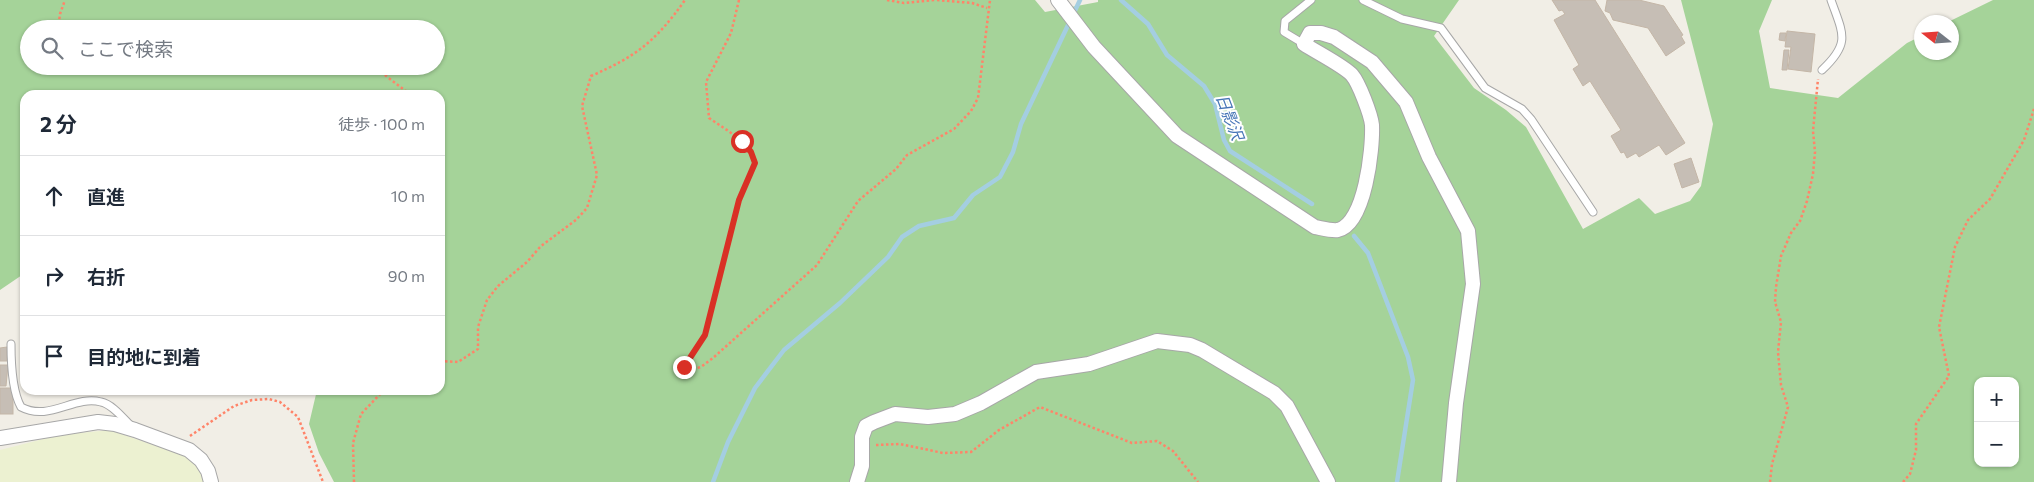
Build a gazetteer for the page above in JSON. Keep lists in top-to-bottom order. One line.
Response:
{"water":["日影沢"],"north":"left","page":{"search":"ここで検索","heading":["2 分","徒歩 · 100 m"],"list":[["直進","10 m"],["右折","90 m"],"目的地に到着"],"map_buttons":["+","−"]}}
